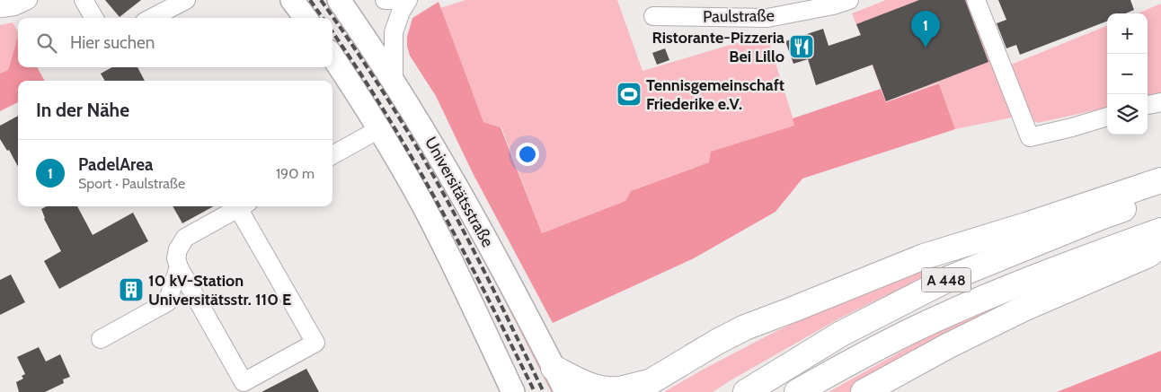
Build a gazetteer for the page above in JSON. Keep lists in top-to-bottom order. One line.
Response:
{"streets":{"highway":["A 448"],"main road":["Universitätsstraße"],"street":["Paulstraße"]},"places":{"restaurant":["Ristorante-Pizzeria Bei Lillo"],"sports":["Tennisgemeinschaft Friederike e.V."],"building":["10 kV-Station Universitätsstr. 110 E"]},"page":{"pins":"1","map_buttons":["+","−"],"search":"Hier suchen","heading":"In der Nähe","list":[{"mark":"1","name":"PadelArea","note":"Sport · Paulstraße","value":"190 m"}]}}
